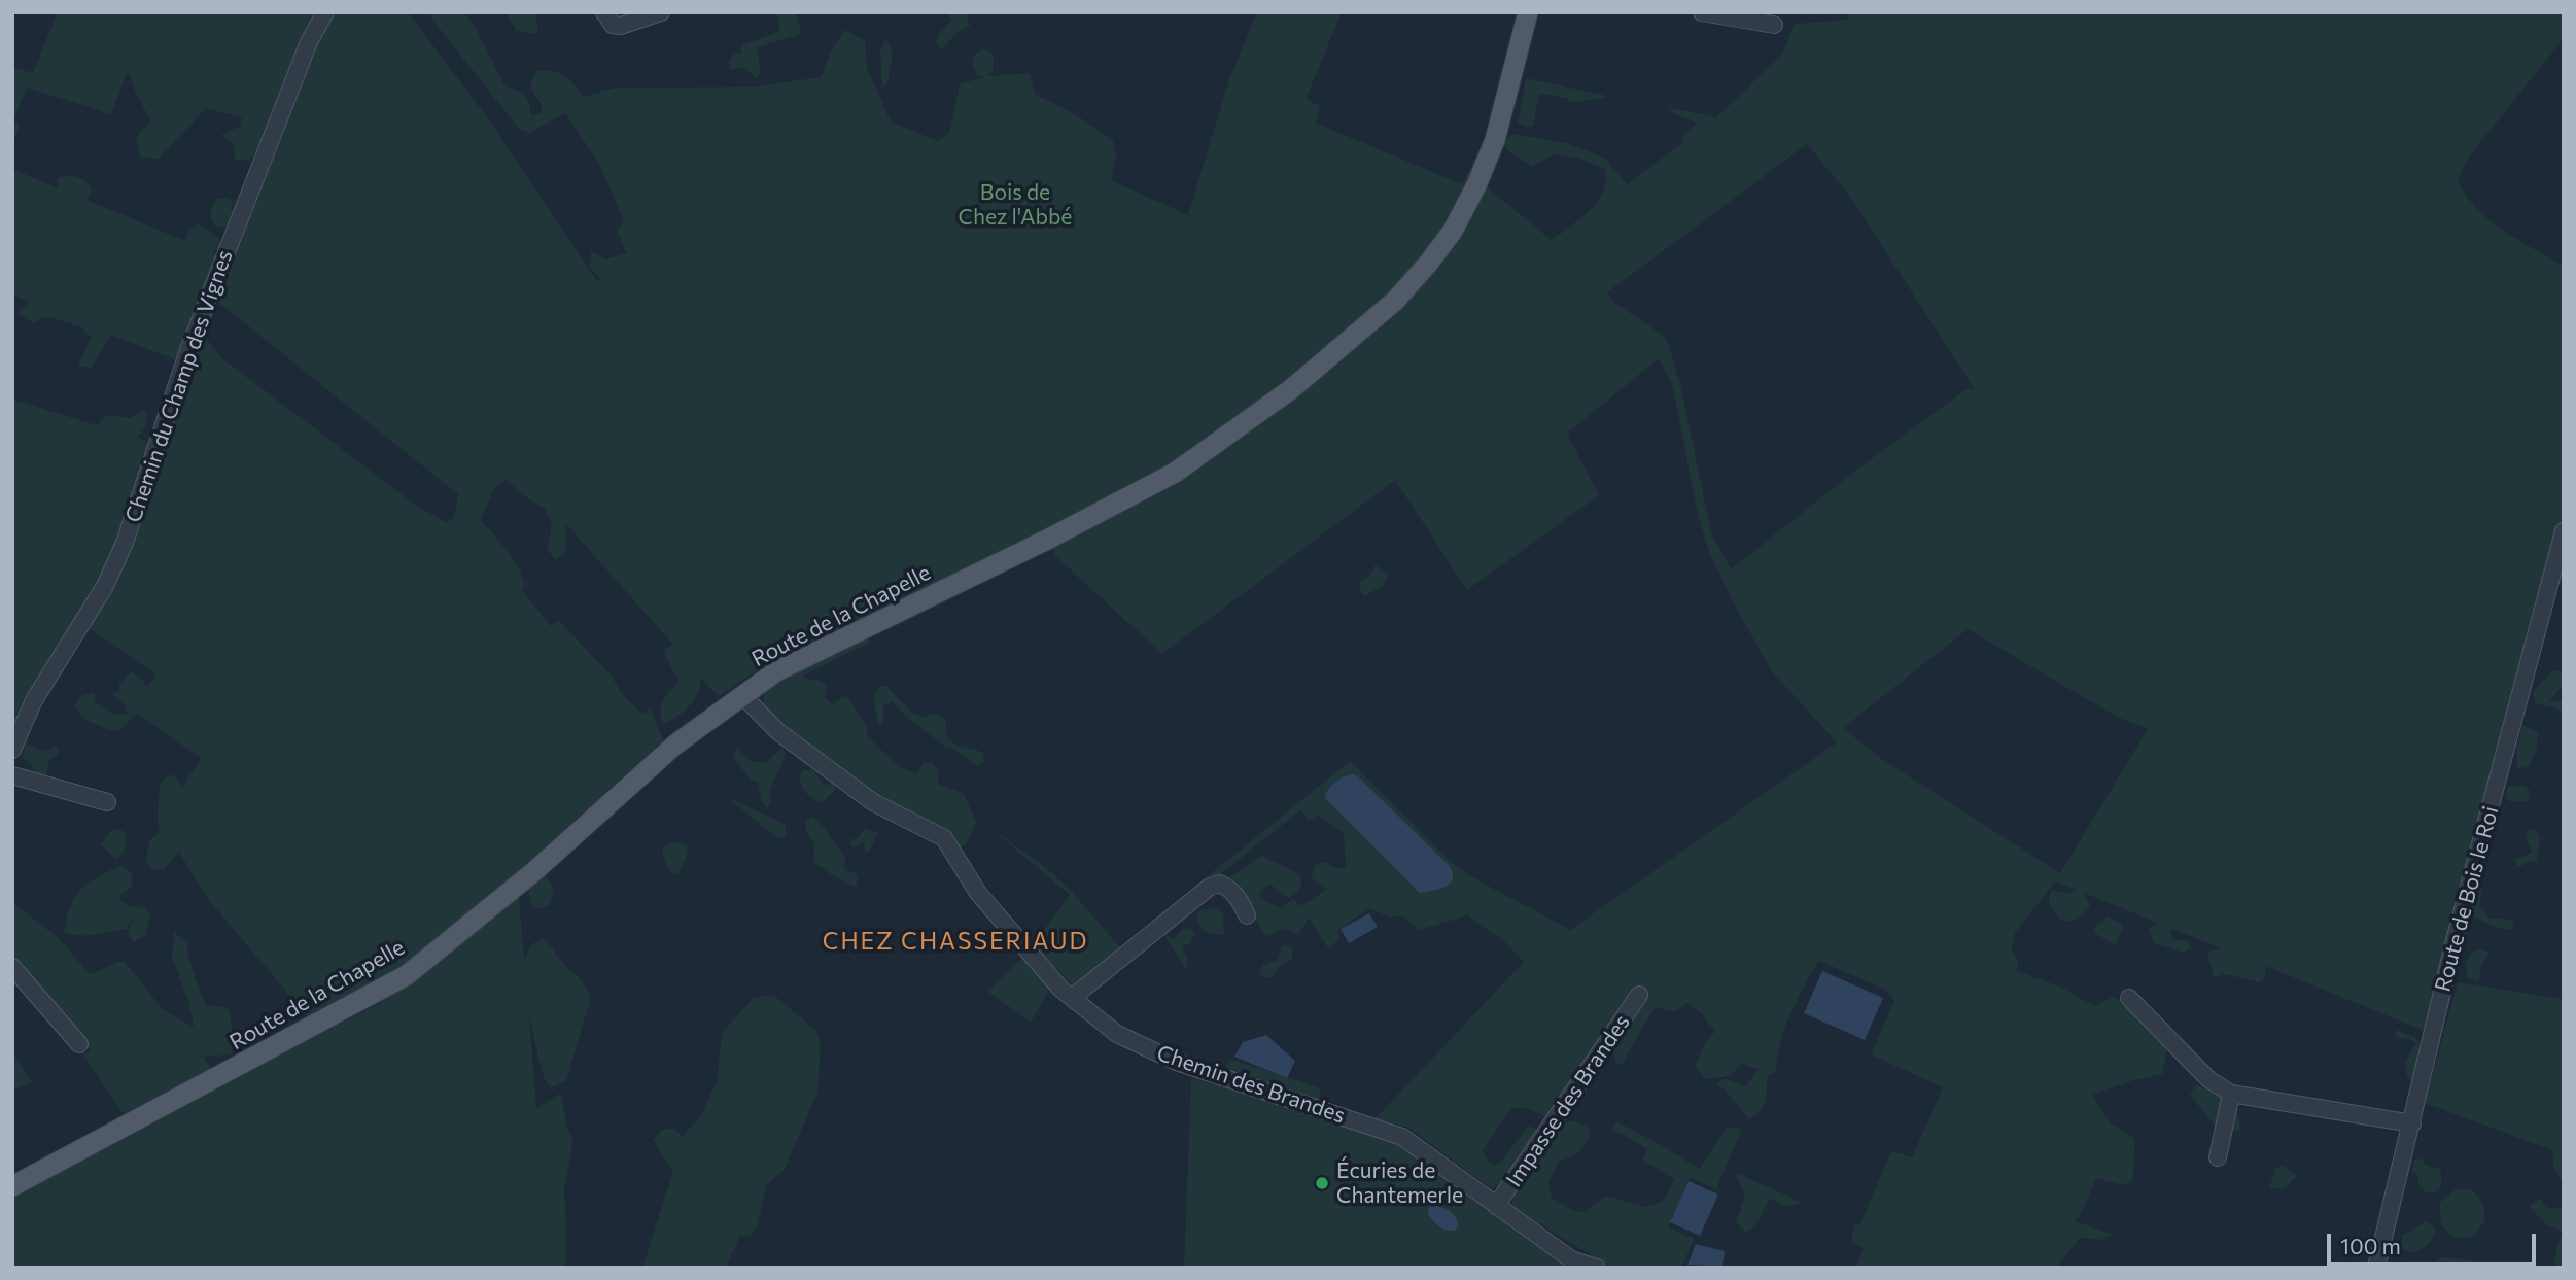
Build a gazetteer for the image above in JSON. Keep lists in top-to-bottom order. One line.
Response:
{"streets":{"main road":["Route de la Chapelle"],"street":["Chemin du Champ des Vignes","Route de Bois le Roi","Chemin des Brandes","Impasse des Brandes"]},"crossings":[["Route de la Chapelle","Chemin des Brandes"],["Chemin des Brandes","Impasse des Brandes"]],"districts":["CHEZ CHASSERIAUD"],"parks":["Bois de Chez l'Abbé"],"places":["Écuries de Chantemerle"],"scale_bar":"100 m"}
